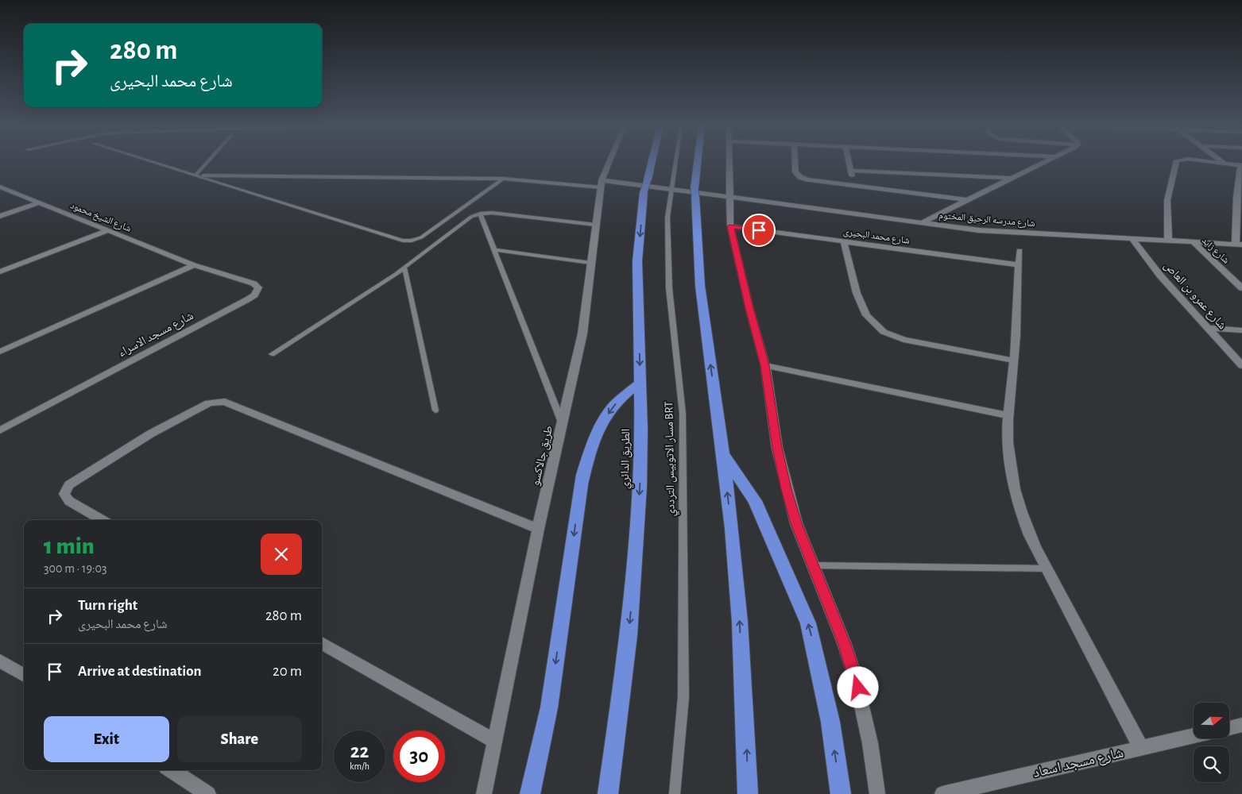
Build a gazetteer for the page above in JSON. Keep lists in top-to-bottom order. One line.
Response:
{"streets":{"highway":["الطريق الدائري"],"street":["شارع الشيخ محمود","شارع مدرسه الرحيق المختوم","شارع محمد البحيرى","شارع زايد","شارع عمرو بن العاص","شارع مسجد الاسراء","طريق جالاكسو","شارع مسجد اسعاد"],"lane":["مسار الاتوبيس الترددي BRT"]},"crossings":[["شارع الشيخ محمود","شارع مسجد الاسراء"],["شارع مدرسه الرحيق المختوم","شارع زايد"],["شارع مدرسه الرحيق المختوم","شارع عمرو بن العاص"],["شارع مدرسه الرحيق المختوم","طريق جالاكسو"]],"north":"right","page":{"turn":["280 m","شارع محمد البحيرى"],"heading":["1 min","300 m · 19:03"],"list":[{"name":"Turn right","note":"شارع محمد البحيرى","value":"280 m"},{"name":"Arrive at destination","value":"20 m"}],"buttons":["Exit","Share"],"speed":"22 km/h","limit":"30"}}
